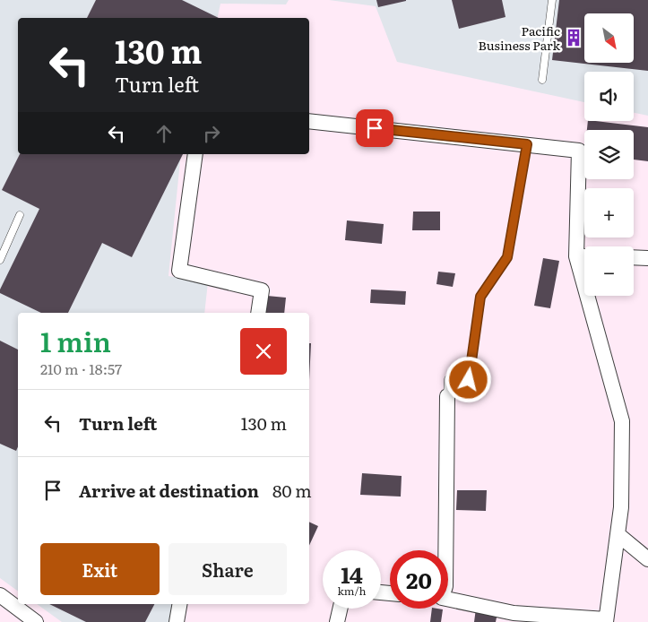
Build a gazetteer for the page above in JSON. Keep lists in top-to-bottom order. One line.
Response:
{"places":{"building":["Pacific Business Park"]},"north":"bottom right","page":{"map_buttons":["+","−"],"turn":["130 m","Turn left"],"heading":["1 min","210 m · 18:57"],"list":[{"name":"Turn left","value":"130 m"},{"name":"Arrive at destination","value":"80 m"}],"buttons":["Exit","Share"],"speed":"14 km/h","limit":"20"}}
